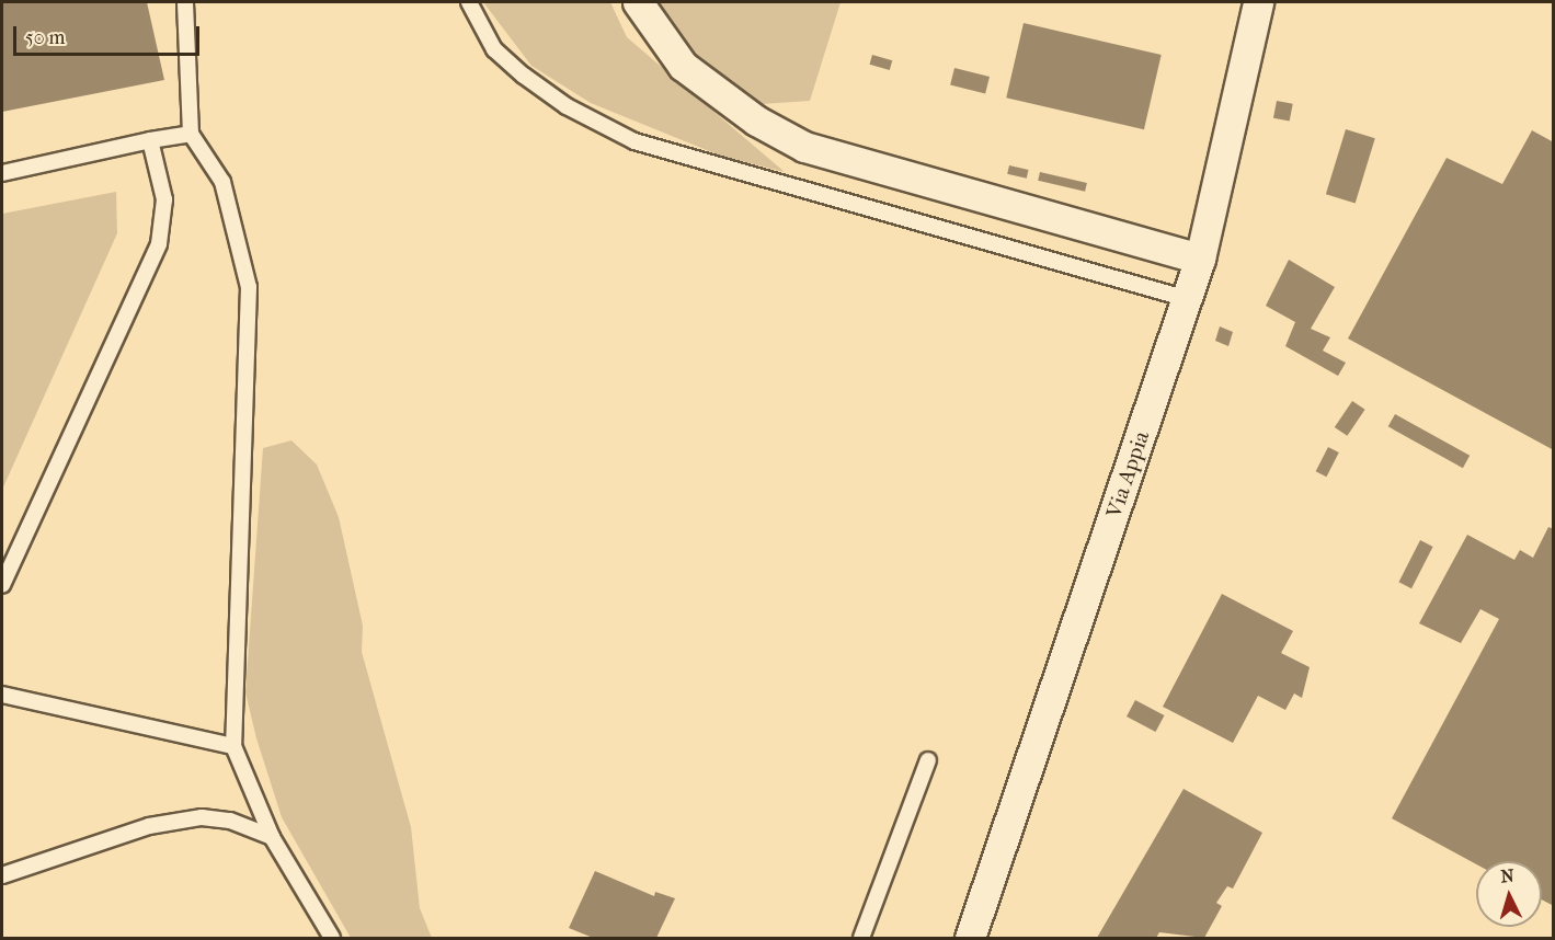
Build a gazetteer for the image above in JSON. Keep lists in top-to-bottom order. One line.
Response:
{"streets":{"street":["Via Appia"]},"scale_bar":"50 m","north":"top"}
